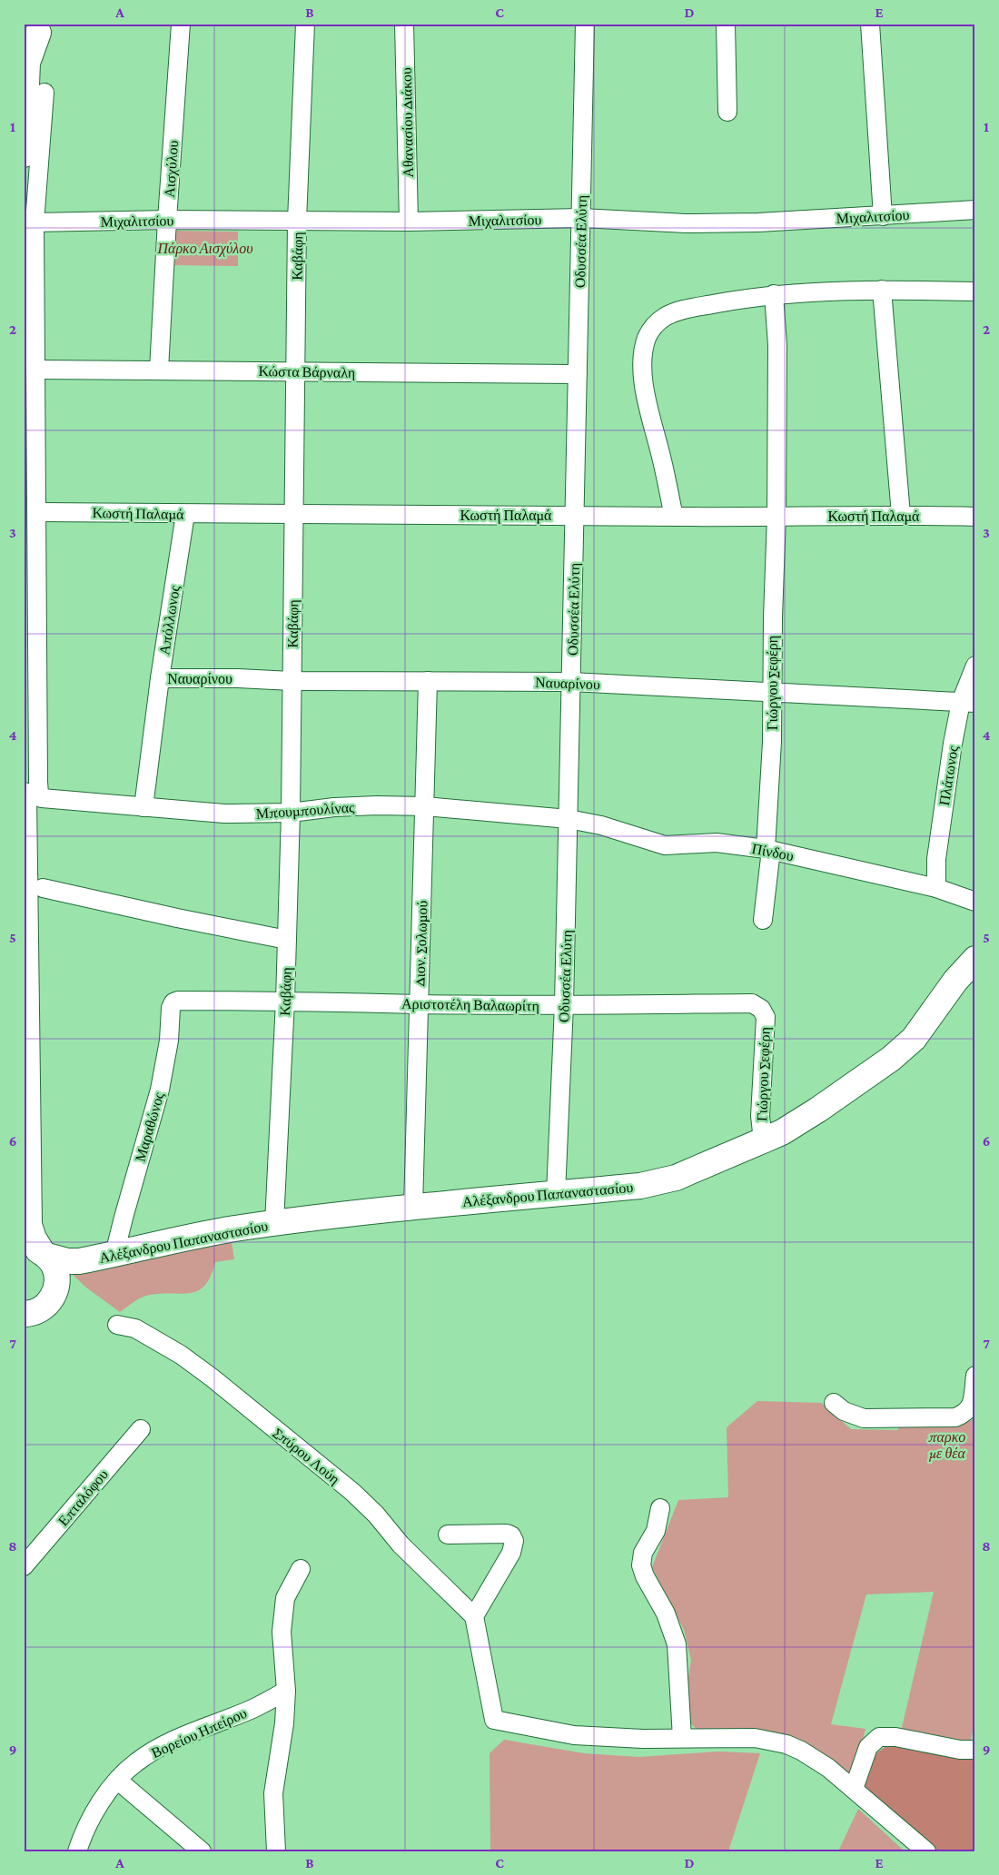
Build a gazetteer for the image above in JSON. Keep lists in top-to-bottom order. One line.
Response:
{"streets":{"street":["Αθανασίου Διάκου","Αισχύλου","Μιχαλιτσίου","Οδυσσέα Ελύτη","Καβάφη","Κώστα Βάρναλη","Κωστή Παλαμά","Απόλλωνος","Ναυαρίνου","Γιώργου Σεφέρη","Πλάτωνος","Μπουμπουλίνας","Πίνδου","Διον. Σολωμού","Αριστοτέλη Βαλαωρίτη","Μαραθώνος","Αλέξανδρου Παπαναστασίου","Σπύρου Λούη","Επταλόφου","Βορείου Ηπείρου"]},"crossings":[["Αθανασίου Διάκου","Μιχαλιτσίου"],["Αισχύλου","Μιχαλιτσίου"],["Αισχύλου","Κώστα Βάρναλη"],["Μιχαλιτσίου","Οδυσσέα Ελύτη"],["Μιχαλιτσίου","Καβάφη"],["Οδυσσέα Ελύτη","Κώστα Βάρναλη"],["Οδυσσέα Ελύτη","Κωστή Παλαμά"],["Οδυσσέα Ελύτη","Ναυαρίνου"],["Οδυσσέα Ελύτη","Μπουμπουλίνας"],["Οδυσσέα Ελύτη","Πίνδου"],["Οδυσσέα Ελύτη","Αριστοτέλη Βαλαωρίτη"],["Οδυσσέα Ελύτη","Αλέξανδρου Παπαναστασίου"],["Καβάφη","Κώστα Βάρναλη"],["Καβάφη","Κωστή Παλαμά"],["Καβάφη","Ναυαρίνου"],["Καβάφη","Μπουμπουλίνας"],["Καβάφη","Αριστοτέλη Βαλαωρίτη"],["Καβάφη","Αλέξανδρου Παπαναστασίου"],["Κωστή Παλαμά","Απόλλωνος"],["Κωστή Παλαμά","Γιώργου Σεφέρη"],["Απόλλωνος","Ναυαρίνου"],["Απόλλωνος","Μπουμπουλίνας"],["Ναυαρίνου","Γιώργου Σεφέρη"],["Ναυαρίνου","Πλάτωνος"],["Ναυαρίνου","Διον. Σολωμού"],["Γιώργου Σεφέρη","Πίνδου"],["Γιώργου Σεφέρη","Αριστοτέλη Βαλαωρίτη"],["Γιώργου Σεφέρη","Αλέξανδρου Παπαναστασίου"],["Πλάτωνος","Πίνδου"],["Μπουμπουλίνας","Πίνδου"],["Μπουμπουλίνας","Διον. Σολωμού"],["Διον. Σολωμού","Αριστοτέλη Βαλαωρίτη"],["Διον. Σολωμού","Αλέξανδρου Παπαναστασίου"],["Αριστοτέλη Βαλαωρίτη","Μαραθώνος"],["Μαραθώνος","Αλέξανδρου Παπαναστασίου"]],"parks":["Πάρκο Αισχύλου","παρκο με θέα"],"grid":{"columns":["A","B","C","D","E"],"rows":["1","2","3","4","5","6","7","8","9"]}}
